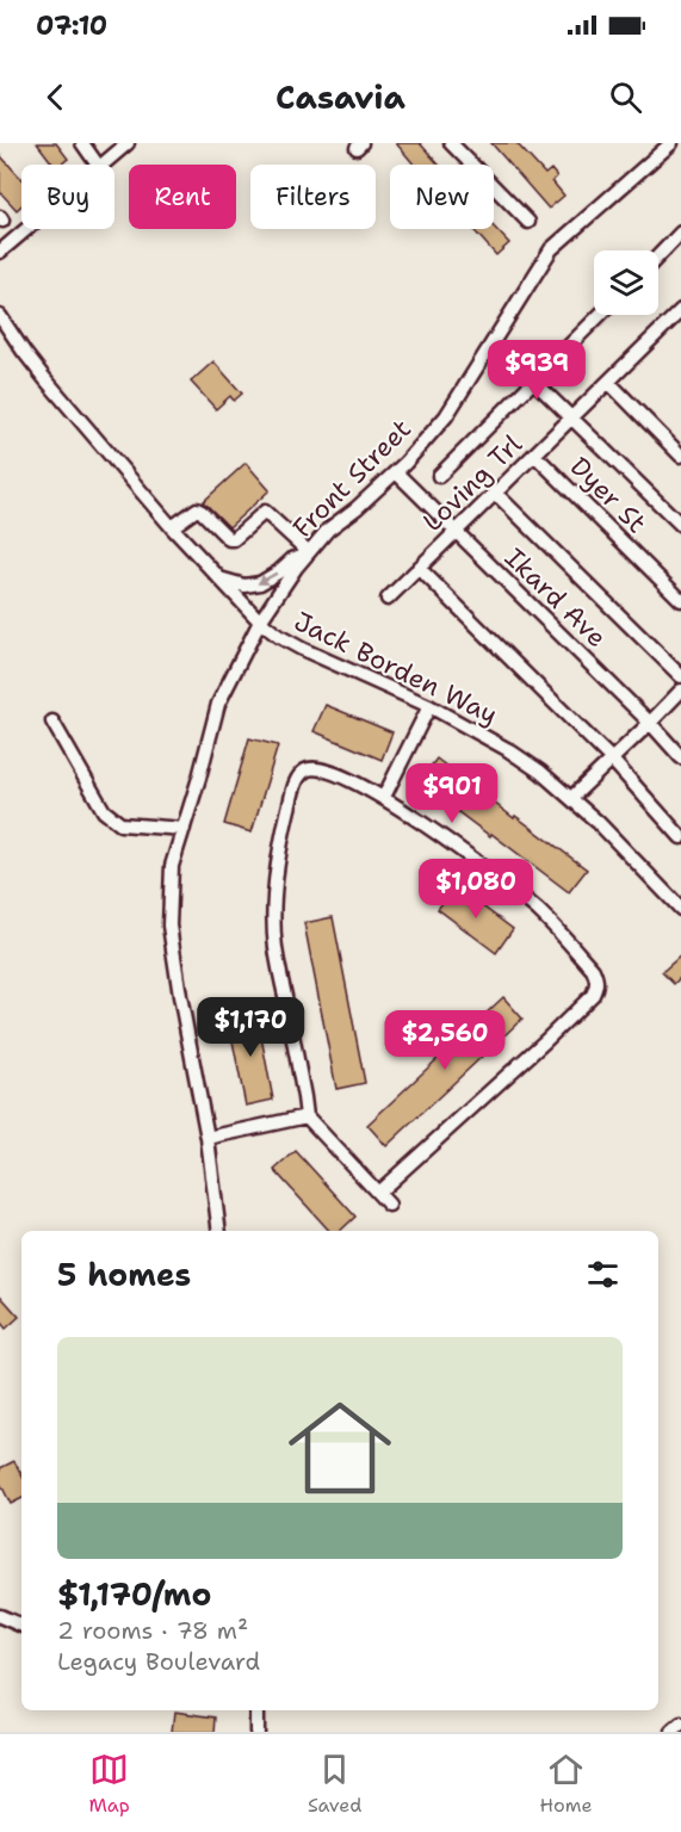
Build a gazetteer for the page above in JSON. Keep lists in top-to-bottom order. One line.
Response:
{"streets":{"street":["Front Street","Loving Trl","Dyer St","Ikard Ave","Jack Borden Way"]},"crossings":[["Front Street","Ikard Ave"],["Front Street","Jack Borden Way"],["Loving Trl","Dyer St"],["Loving Trl","Ikard Ave"]],"page":{"status":"07:10","header":"Casavia","chip":["Buy","Rent","Filters","New"],"price":["$939","$901","$1,080","$1,170","$2,560"],"heading":"5 homes","list":[{"name":"$1,170/mo","note":"2 rooms · 78 m² · Legacy Boulevard"}],"tabs":["Map","Saved","Home"]}}
